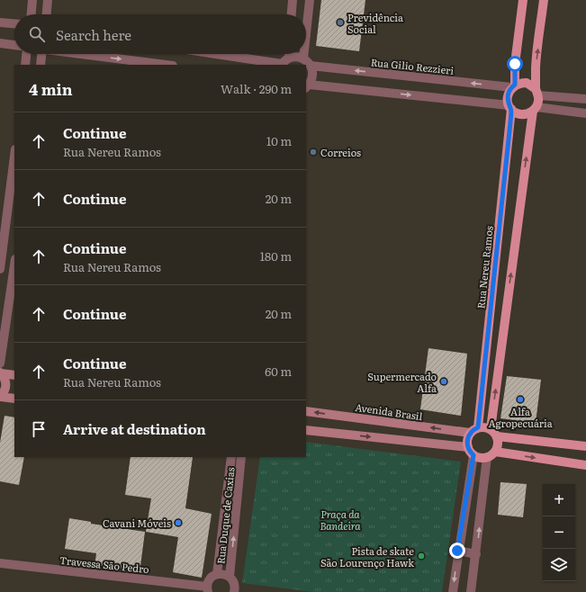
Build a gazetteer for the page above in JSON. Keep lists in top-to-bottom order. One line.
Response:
{"streets":{"main road":["Rua Nereu Ramos","Avenida Brasil"],"street":["Rua Gilio Rezzieri","Rua Duque de Caxias","Travessa São Pedro"]},"crossings":[["Rua Gilio Rezzieri","Rua Nereu Ramos"],["Rua Nereu Ramos","Avenida Brasil"]],"parks":["Praça da Bandeira"],"places":["Previdência Social","Correios","Supermercado Alfa","Alfa Agropecuária","Cavani Móveis","Pista de skate São Lourenço Hawk"],"page":{"search":"Search here","heading":["4 min","Walk · 290 m"],"list":[["Continue","Rua Nereu Ramos","10 m"],["Continue","20 m"],["Continue","Rua Nereu Ramos","180 m"],["Continue","20 m"],["Continue","Rua Nereu Ramos","60 m"],"Arrive at destination"],"map_buttons":["+","−"]}}
